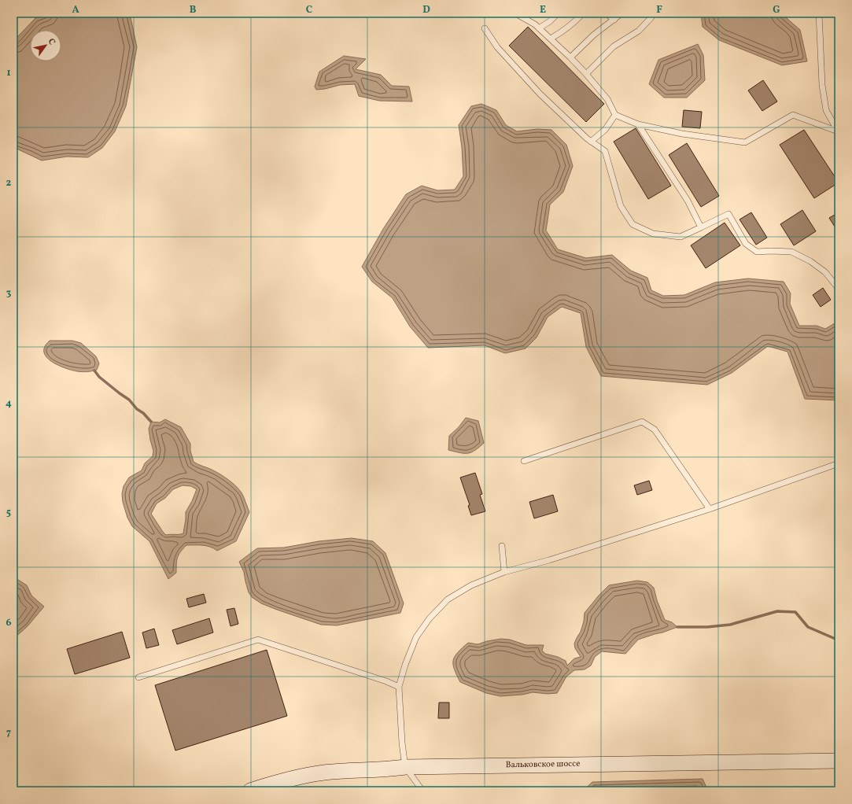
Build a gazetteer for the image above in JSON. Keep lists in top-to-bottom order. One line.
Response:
{"streets":{"main road":["Вальковское шоссе"]},"north":"top right","grid":{"columns":["A","B","C","D","E","F","G"],"rows":["1","2","3","4","5","6","7"]}}
